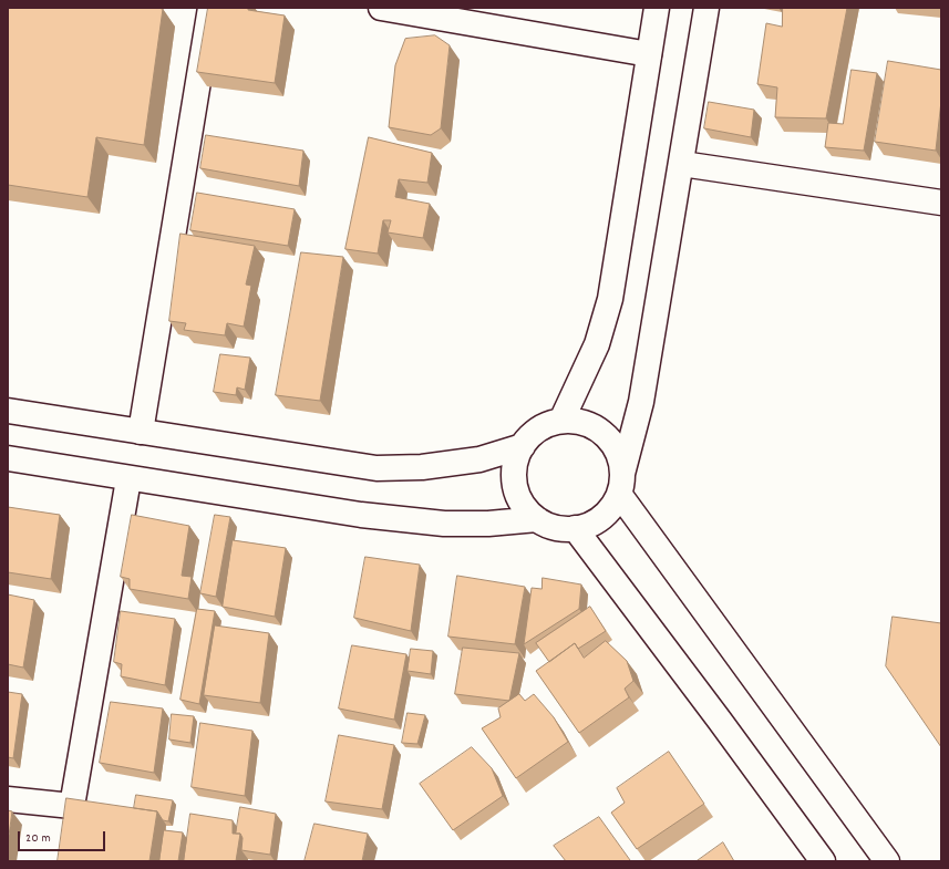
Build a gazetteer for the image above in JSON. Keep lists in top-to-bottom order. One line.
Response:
{"scale_bar":"20 m"}
